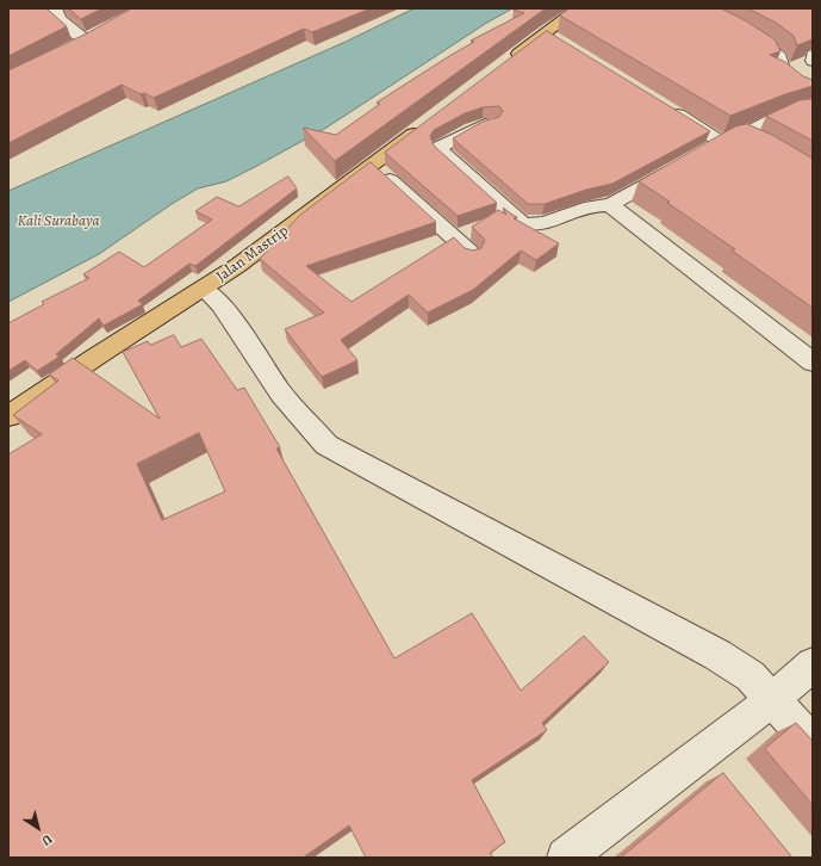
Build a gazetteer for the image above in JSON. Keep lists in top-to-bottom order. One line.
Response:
{"streets":{"main road":["Jalan Mastrip"]},"water":["Kali Surabaya"],"north":"bottom right"}
